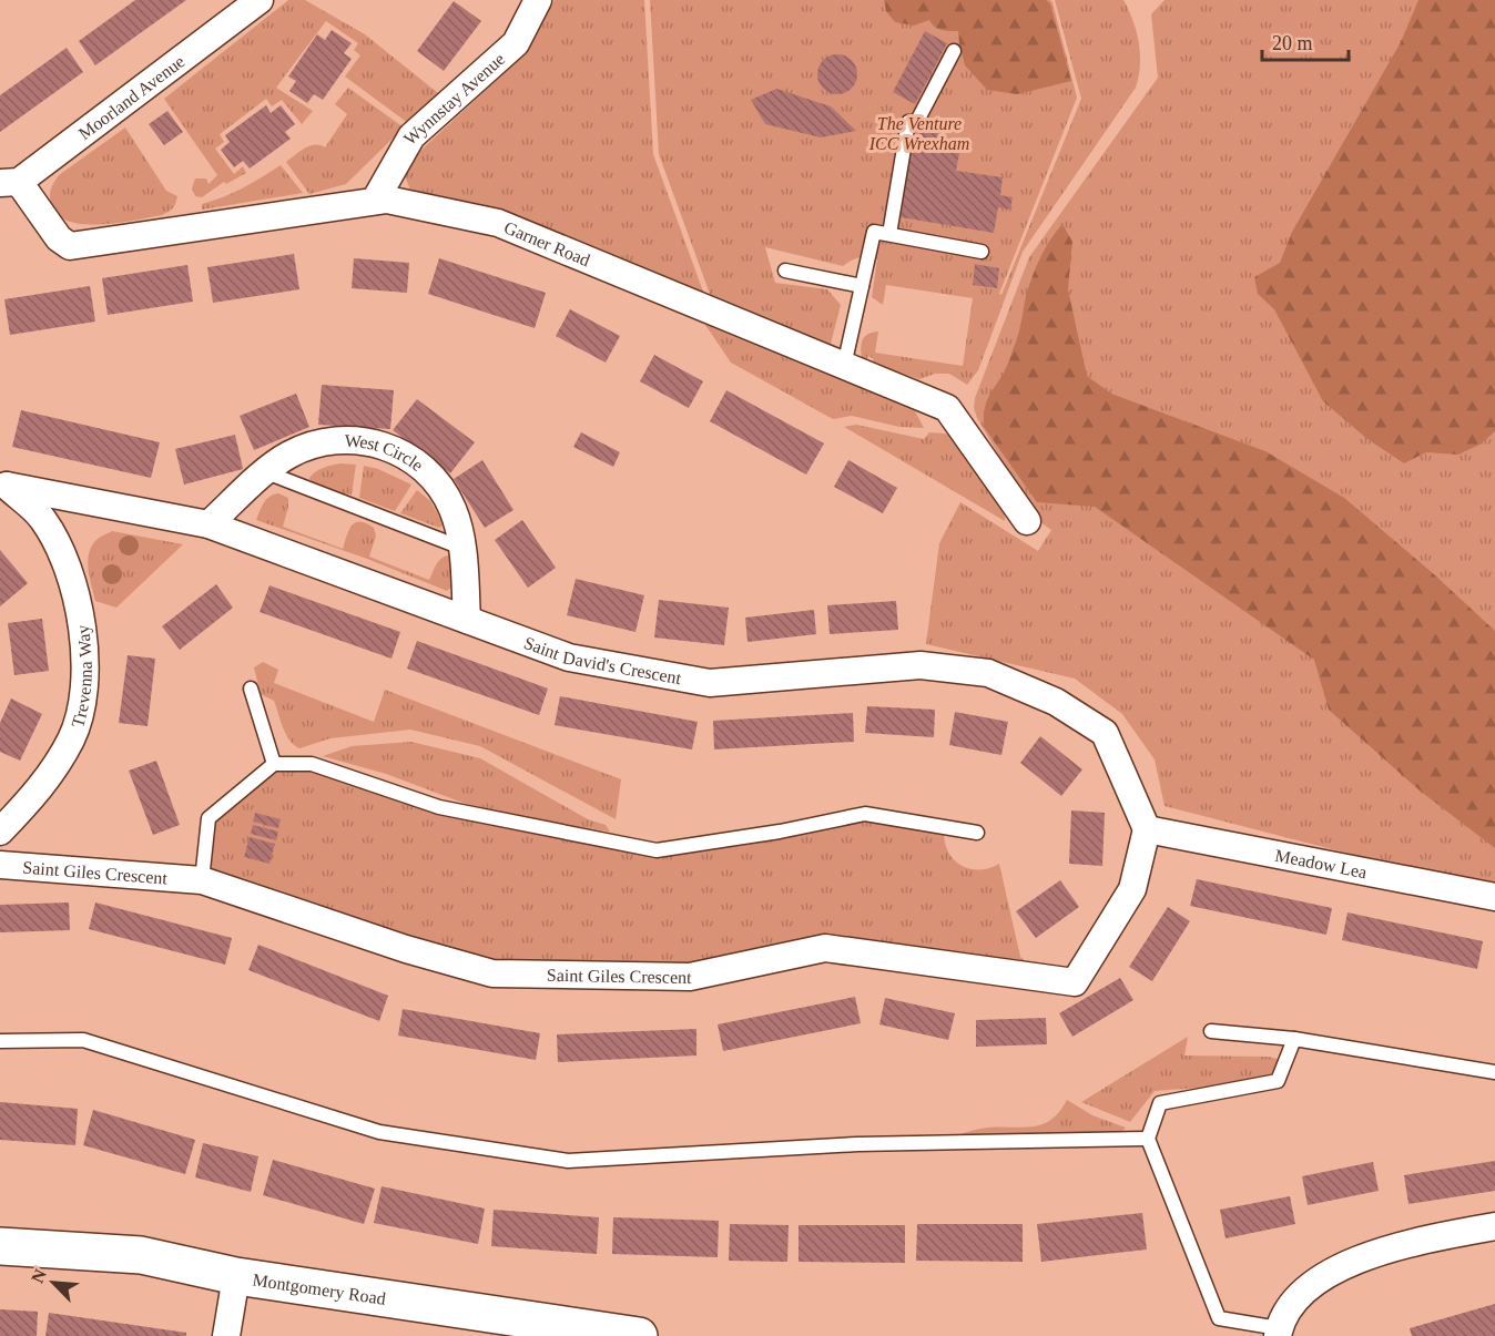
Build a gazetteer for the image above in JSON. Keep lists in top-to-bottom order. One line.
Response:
{"streets":{"street":["Moorland Avenue","Wynnstay Avenue","Garner Road","West Circle","Saint David's Crescent","Trevenna Way","Meadow Lea","Saint Giles Crescent","Montgomery Road"]},"crossings":[["Moorland Avenue","Garner Road"],["Wynnstay Avenue","Garner Road"],["West Circle","Saint David's Crescent"],["Saint David's Crescent","Trevenna Way"],["Saint David's Crescent","Meadow Lea"],["Saint David's Crescent","Saint Giles Crescent"],["Meadow Lea","Saint Giles Crescent"]],"parks":["The Venture ICC Wrexham"],"scale_bar":"20 m","north":"top left"}
